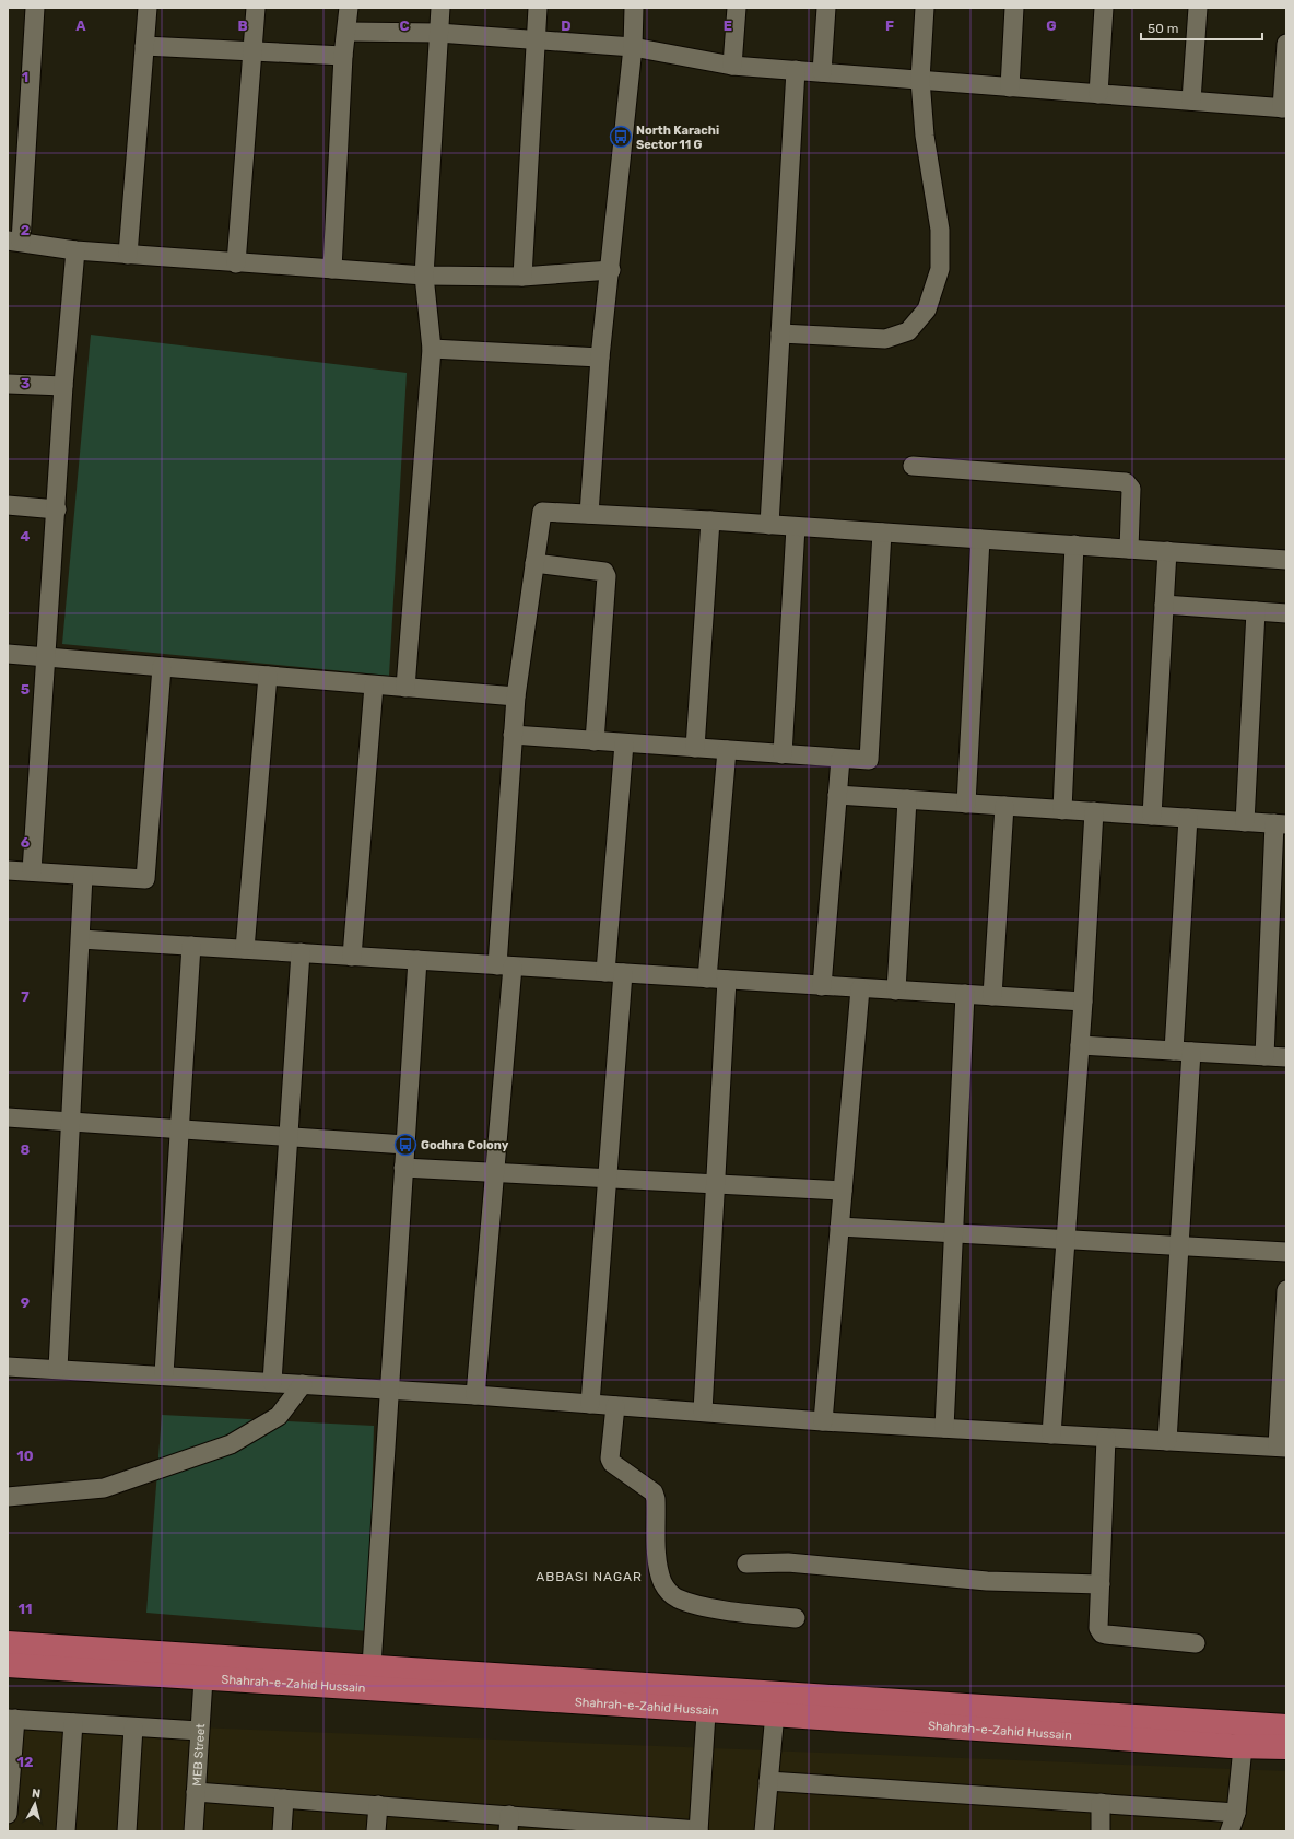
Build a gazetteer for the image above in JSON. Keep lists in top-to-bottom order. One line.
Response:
{"streets":{"main road":["Shahrah-e-Zahid Hussain"],"street":["MEB Street"]},"crossings":[["Shahrah-e-Zahid Hussain","MEB Street"]],"districts":["ABBASI NAGAR"],"places":{"bus stop":["North Karachi Sector 11 G","Godhra Colony"]},"scale_bar":"50 m","north":"top","grid":{"columns":["A","B","C","D","E","F","G"],"rows":["1","2","3","4","5","6","7","8","9","10","11","12"]}}
